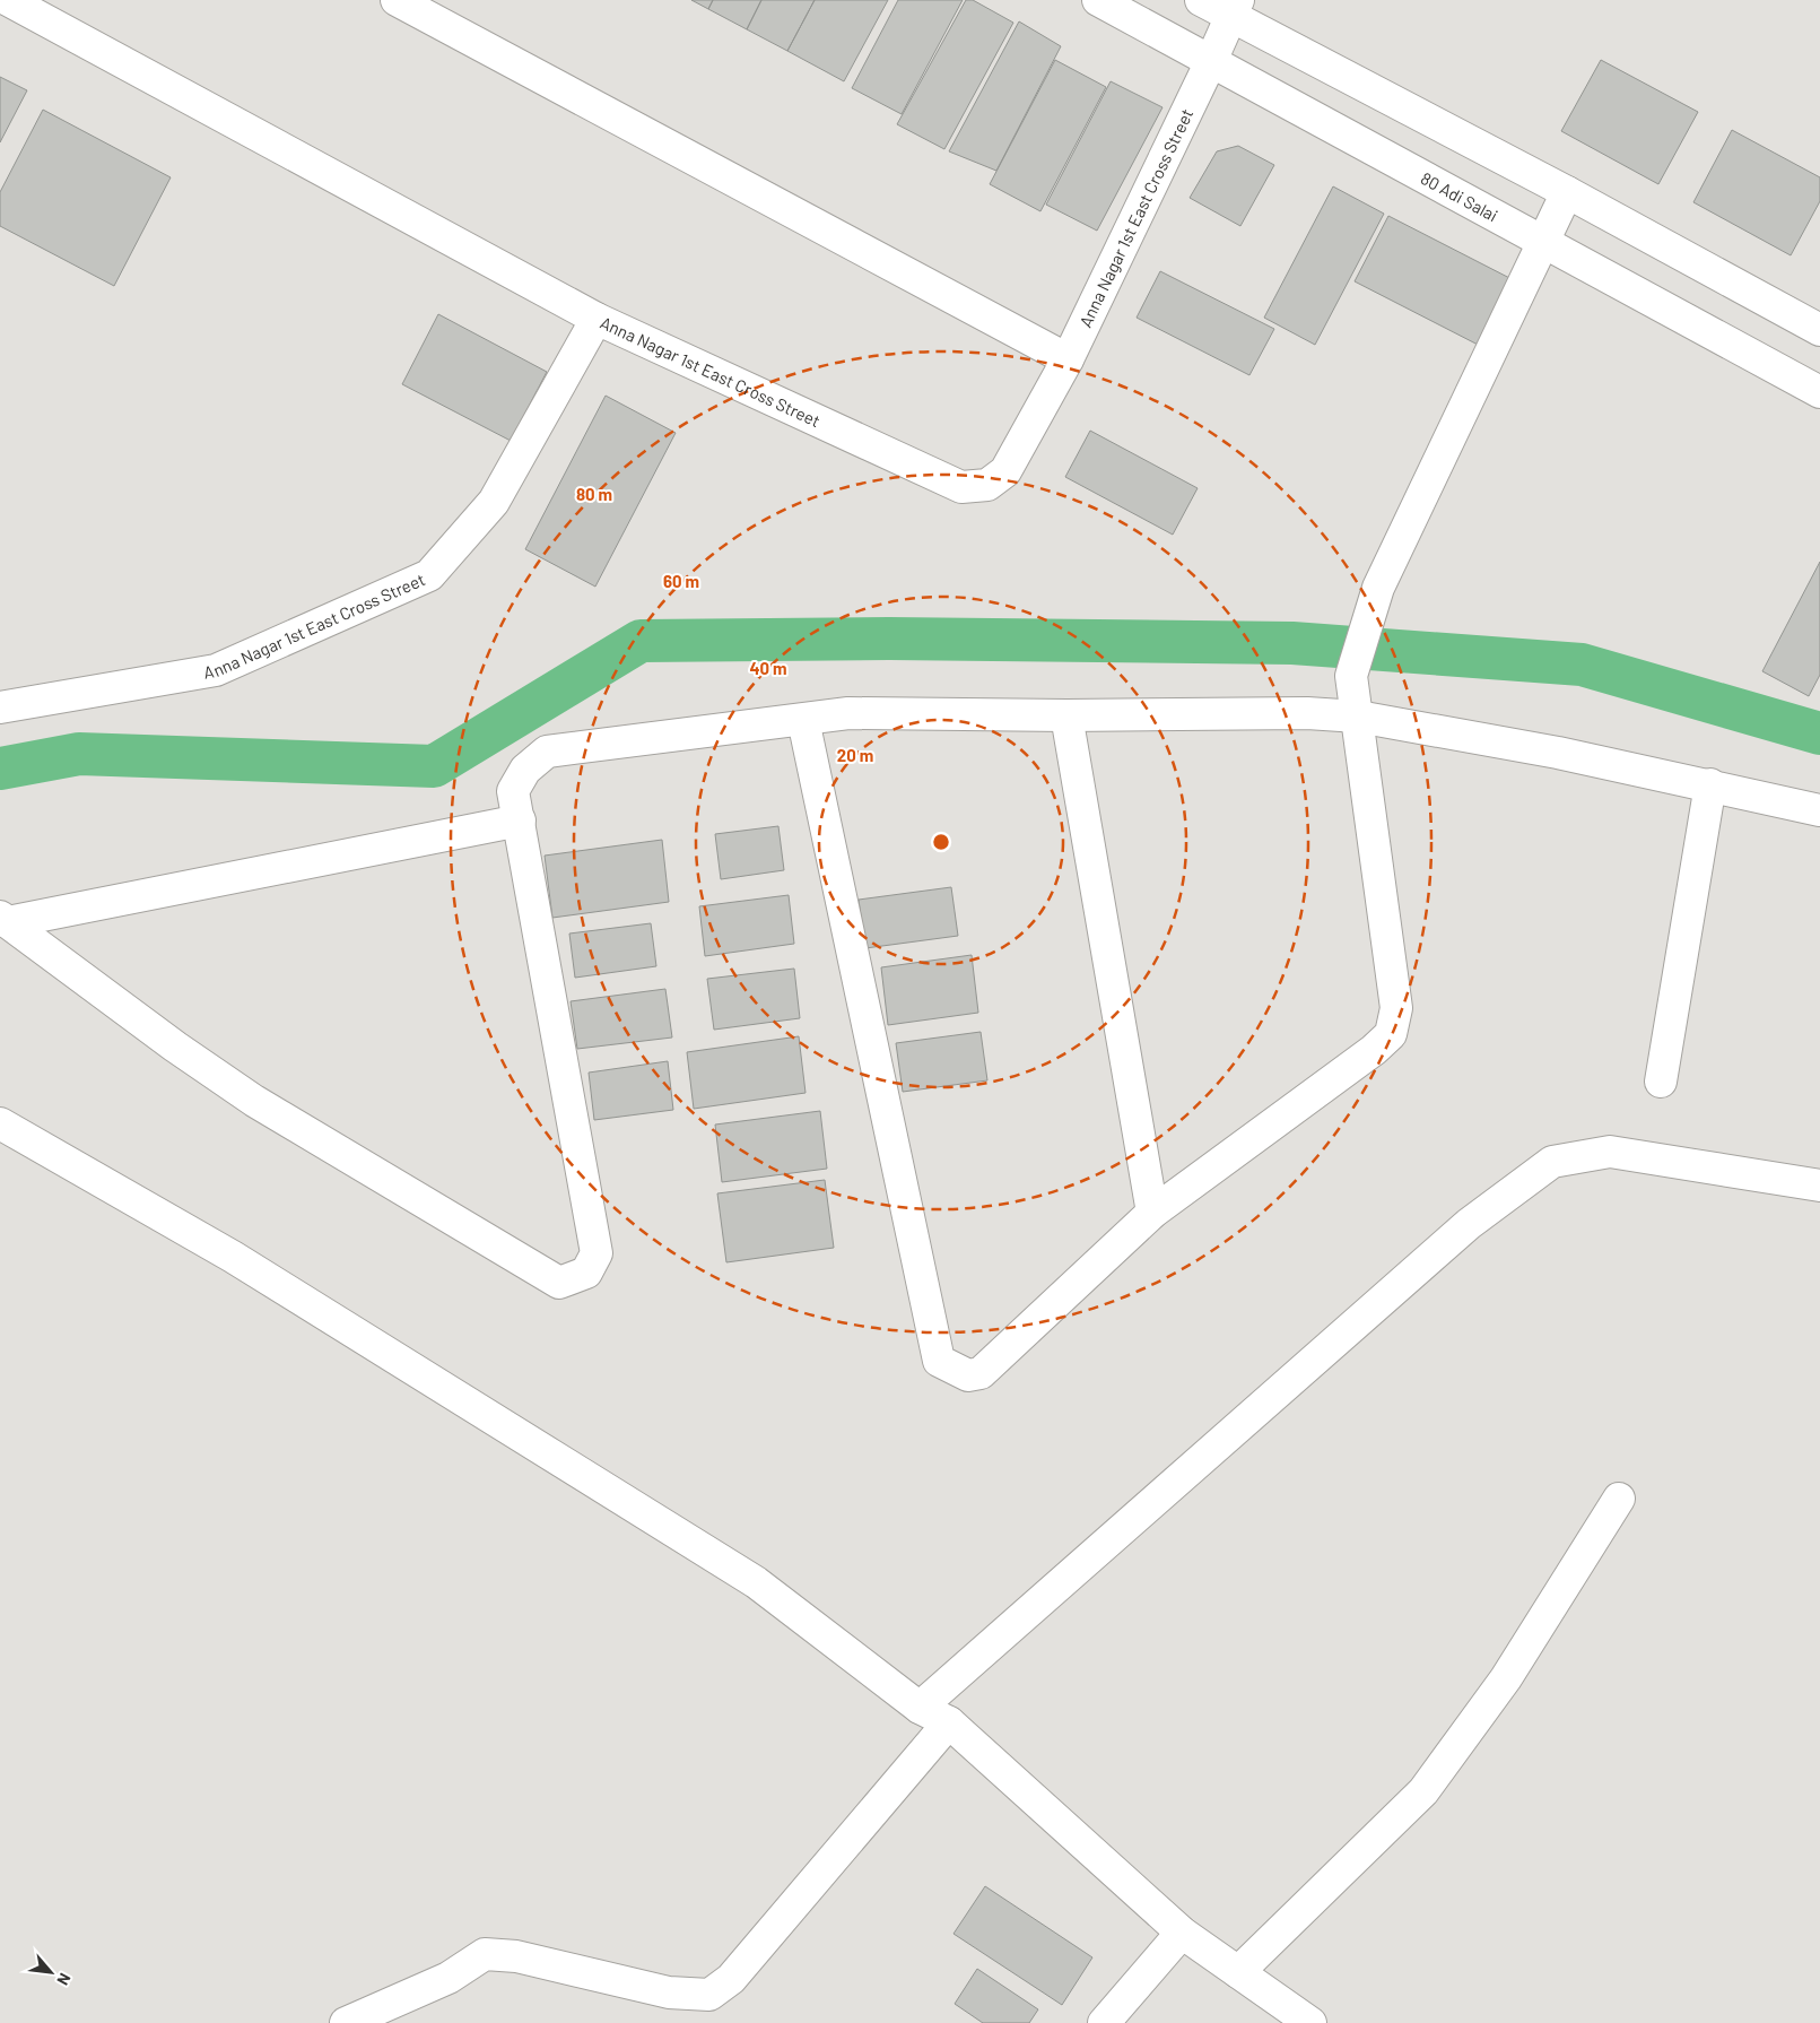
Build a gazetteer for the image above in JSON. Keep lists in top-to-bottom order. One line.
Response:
{"streets":{"street":["80 Adi Salai","Anna Nagar 1st East Cross Street"]},"crossings":[["80 Adi Salai","Anna Nagar 1st East Cross Street"]],"north":"bottom right","rings":["80 m","60 m","40 m","20 m"]}
